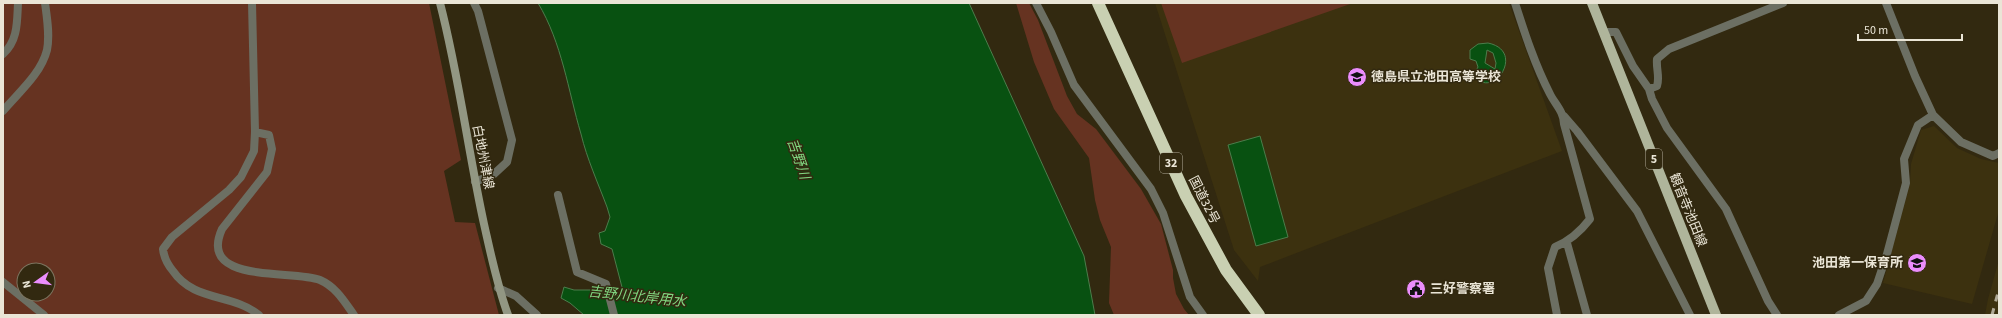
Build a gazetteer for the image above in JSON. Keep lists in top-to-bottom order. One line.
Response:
{"streets":{"highway":["32","国道32号"],"main road":["白地州津線","5","観音寺池田線"]},"water":["吉野川","吉野川北岸用水"],"places":{"school or university":["徳島県立池田高等学校","池田第一保育所"],"public building":["三好警察署"]},"scale_bar":"50 m","north":"left"}
